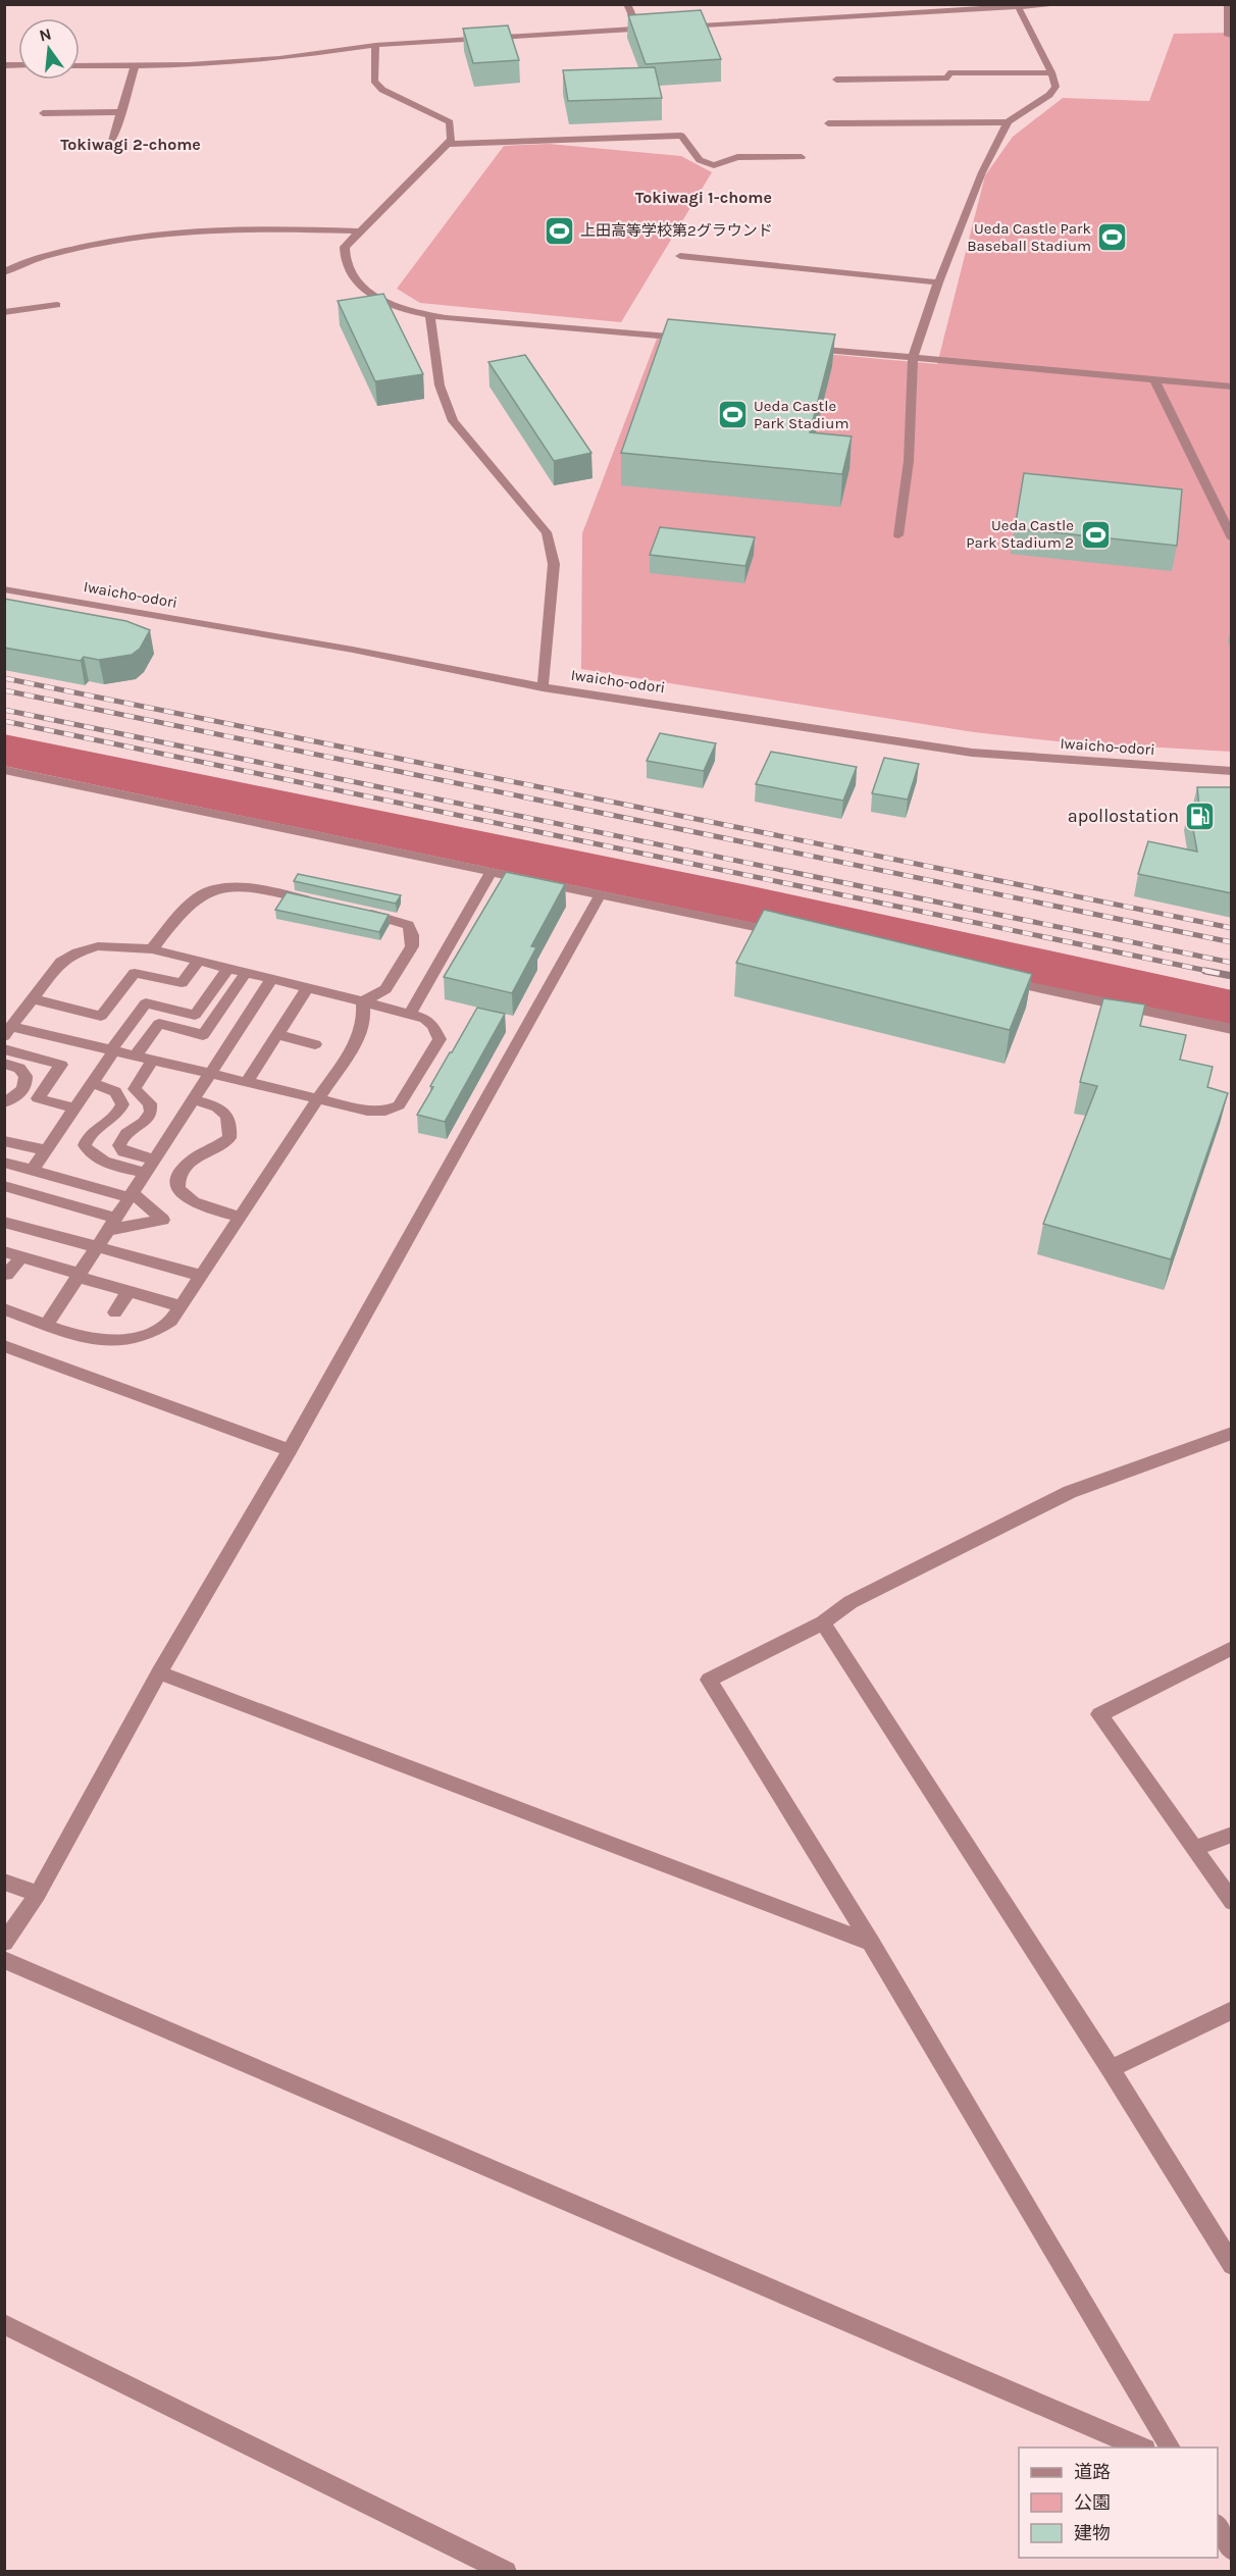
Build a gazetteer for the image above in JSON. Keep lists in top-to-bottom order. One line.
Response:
{"streets":{"street":["Iwaicho-odori"]},"districts":["Tokiwagi 2-chome","Tokiwagi 1-chome"],"places":{"sports":["上田高等学校第2グラウンド","Ueda Castle Park Baseball Stadium","Ueda Castle Park Stadium","Ueda Castle Park Stadium 2"],"fuel station":["apollostation"]},"legend":["道路","公園","建物"],"north":"top"}
